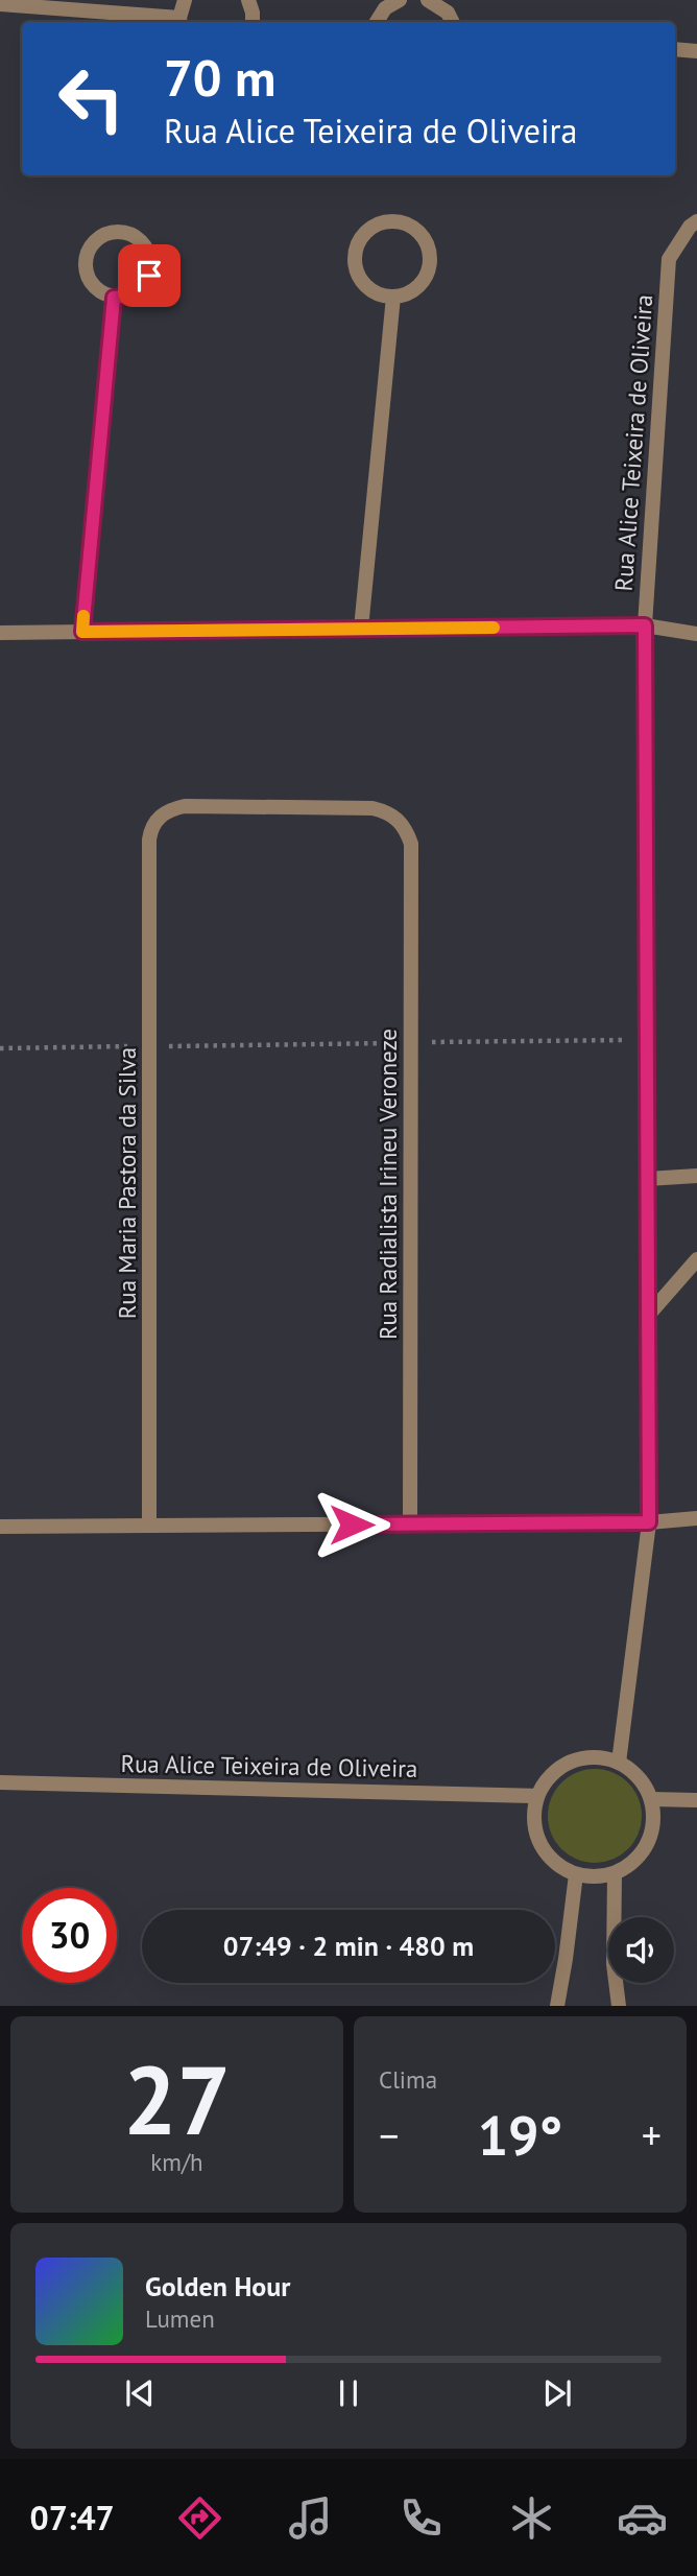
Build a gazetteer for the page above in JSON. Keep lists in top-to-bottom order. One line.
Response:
{"streets":{"street":["Rua Alice Teixeira de Oliveira","Rua Maria Pastora da Silva","Rua Radialista Irineu Veroneze"]},"crossings":[["Rua Maria Pastora da Silva","Rua Radialista Irineu Veroneze"]],"page":{"turn":["70 m","Rua Alice Teixeira de Oliveira"],"limit":"30","trip":"07:49 · 2 min · 480 m","tile":[["27","km/h"],"Clima"],"heat":["−","19°","+"],"song":["Golden Hour","Lumen"],"tabs":"07:47"}}
